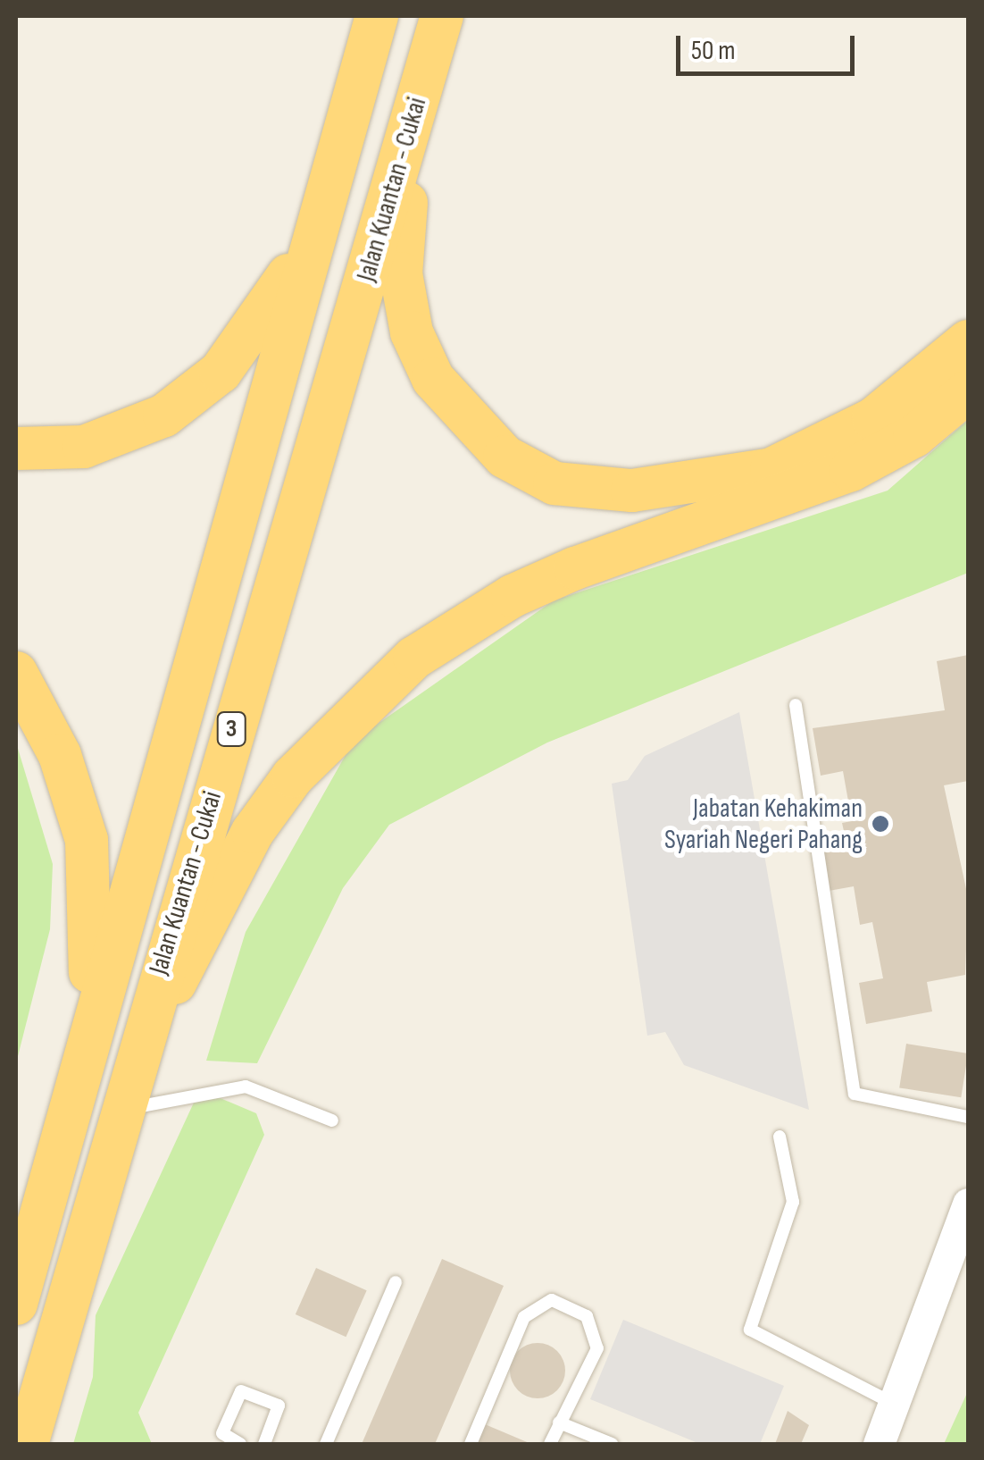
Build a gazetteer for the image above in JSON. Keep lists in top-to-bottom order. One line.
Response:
{"streets":{"highway":["Jalan Kuantan - Cukai","3"]},"places":["Jabatan Kehakiman Syariah Negeri Pahang"],"scale_bar":"50 m"}
